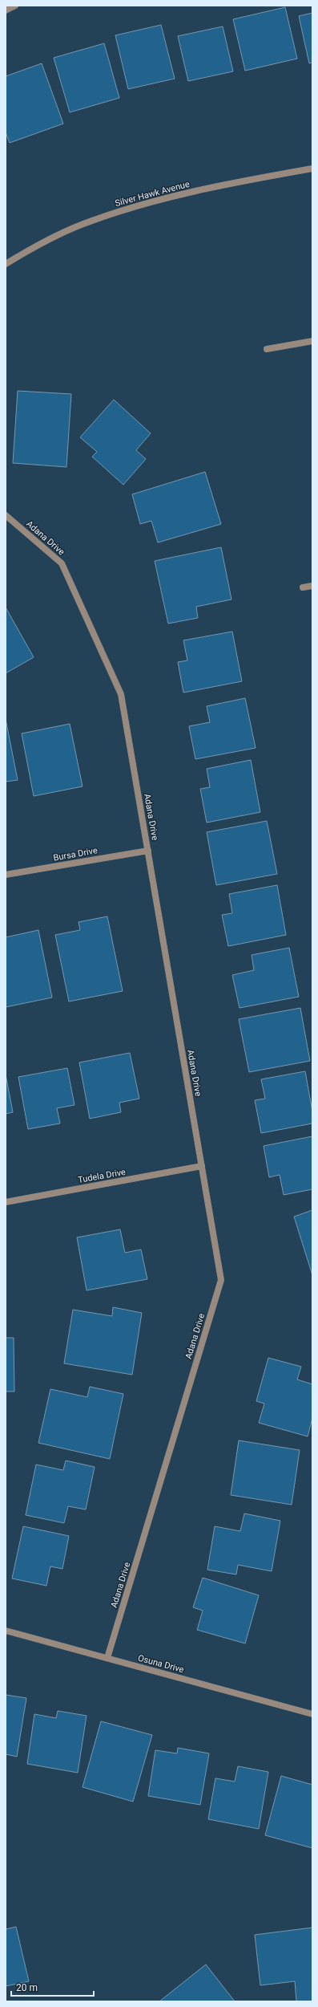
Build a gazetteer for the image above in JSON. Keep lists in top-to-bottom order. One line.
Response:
{"streets":{"street":["Silver Hawk Avenue","Adana Drive","Bursa Drive","Tudela Drive","Osuna Drive"]},"crossings":[["Adana Drive","Bursa Drive"],["Adana Drive","Tudela Drive"],["Adana Drive","Osuna Drive"]],"scale_bar":"20 m"}
